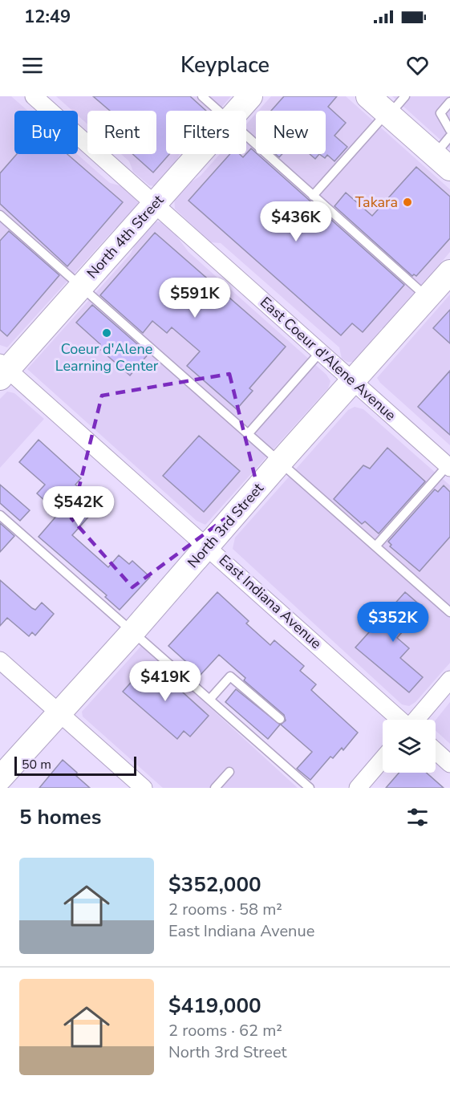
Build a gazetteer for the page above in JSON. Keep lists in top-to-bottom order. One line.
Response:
{"streets":{"main road":["North 4th Street","North 3rd Street"],"street":["East Coeur d'Alene Avenue","East Indiana Avenue"]},"crossings":[["North 4th Street","East Coeur d'Alene Avenue"],["North 4th Street","East Indiana Avenue"],["East Coeur d'Alene Avenue","North 3rd Street"],["North 3rd Street","East Indiana Avenue"]],"places":["Takara","Coeur d'Alene Learning Center"],"scale_bar":"50 m","page":{"status":"12:49","header":"Keyplace","chip":["Buy","Rent","Filters","New"],"price":["$436K","$591K","$542K","$352K","$419K"],"scale":"50 m","heading":"5 homes","list":[{"name":"$352,000","note":"2 rooms · 58 m² · East Indiana Avenue"},{"name":"$419,000","note":"2 rooms · 62 m² · North 3rd Street"}]}}
